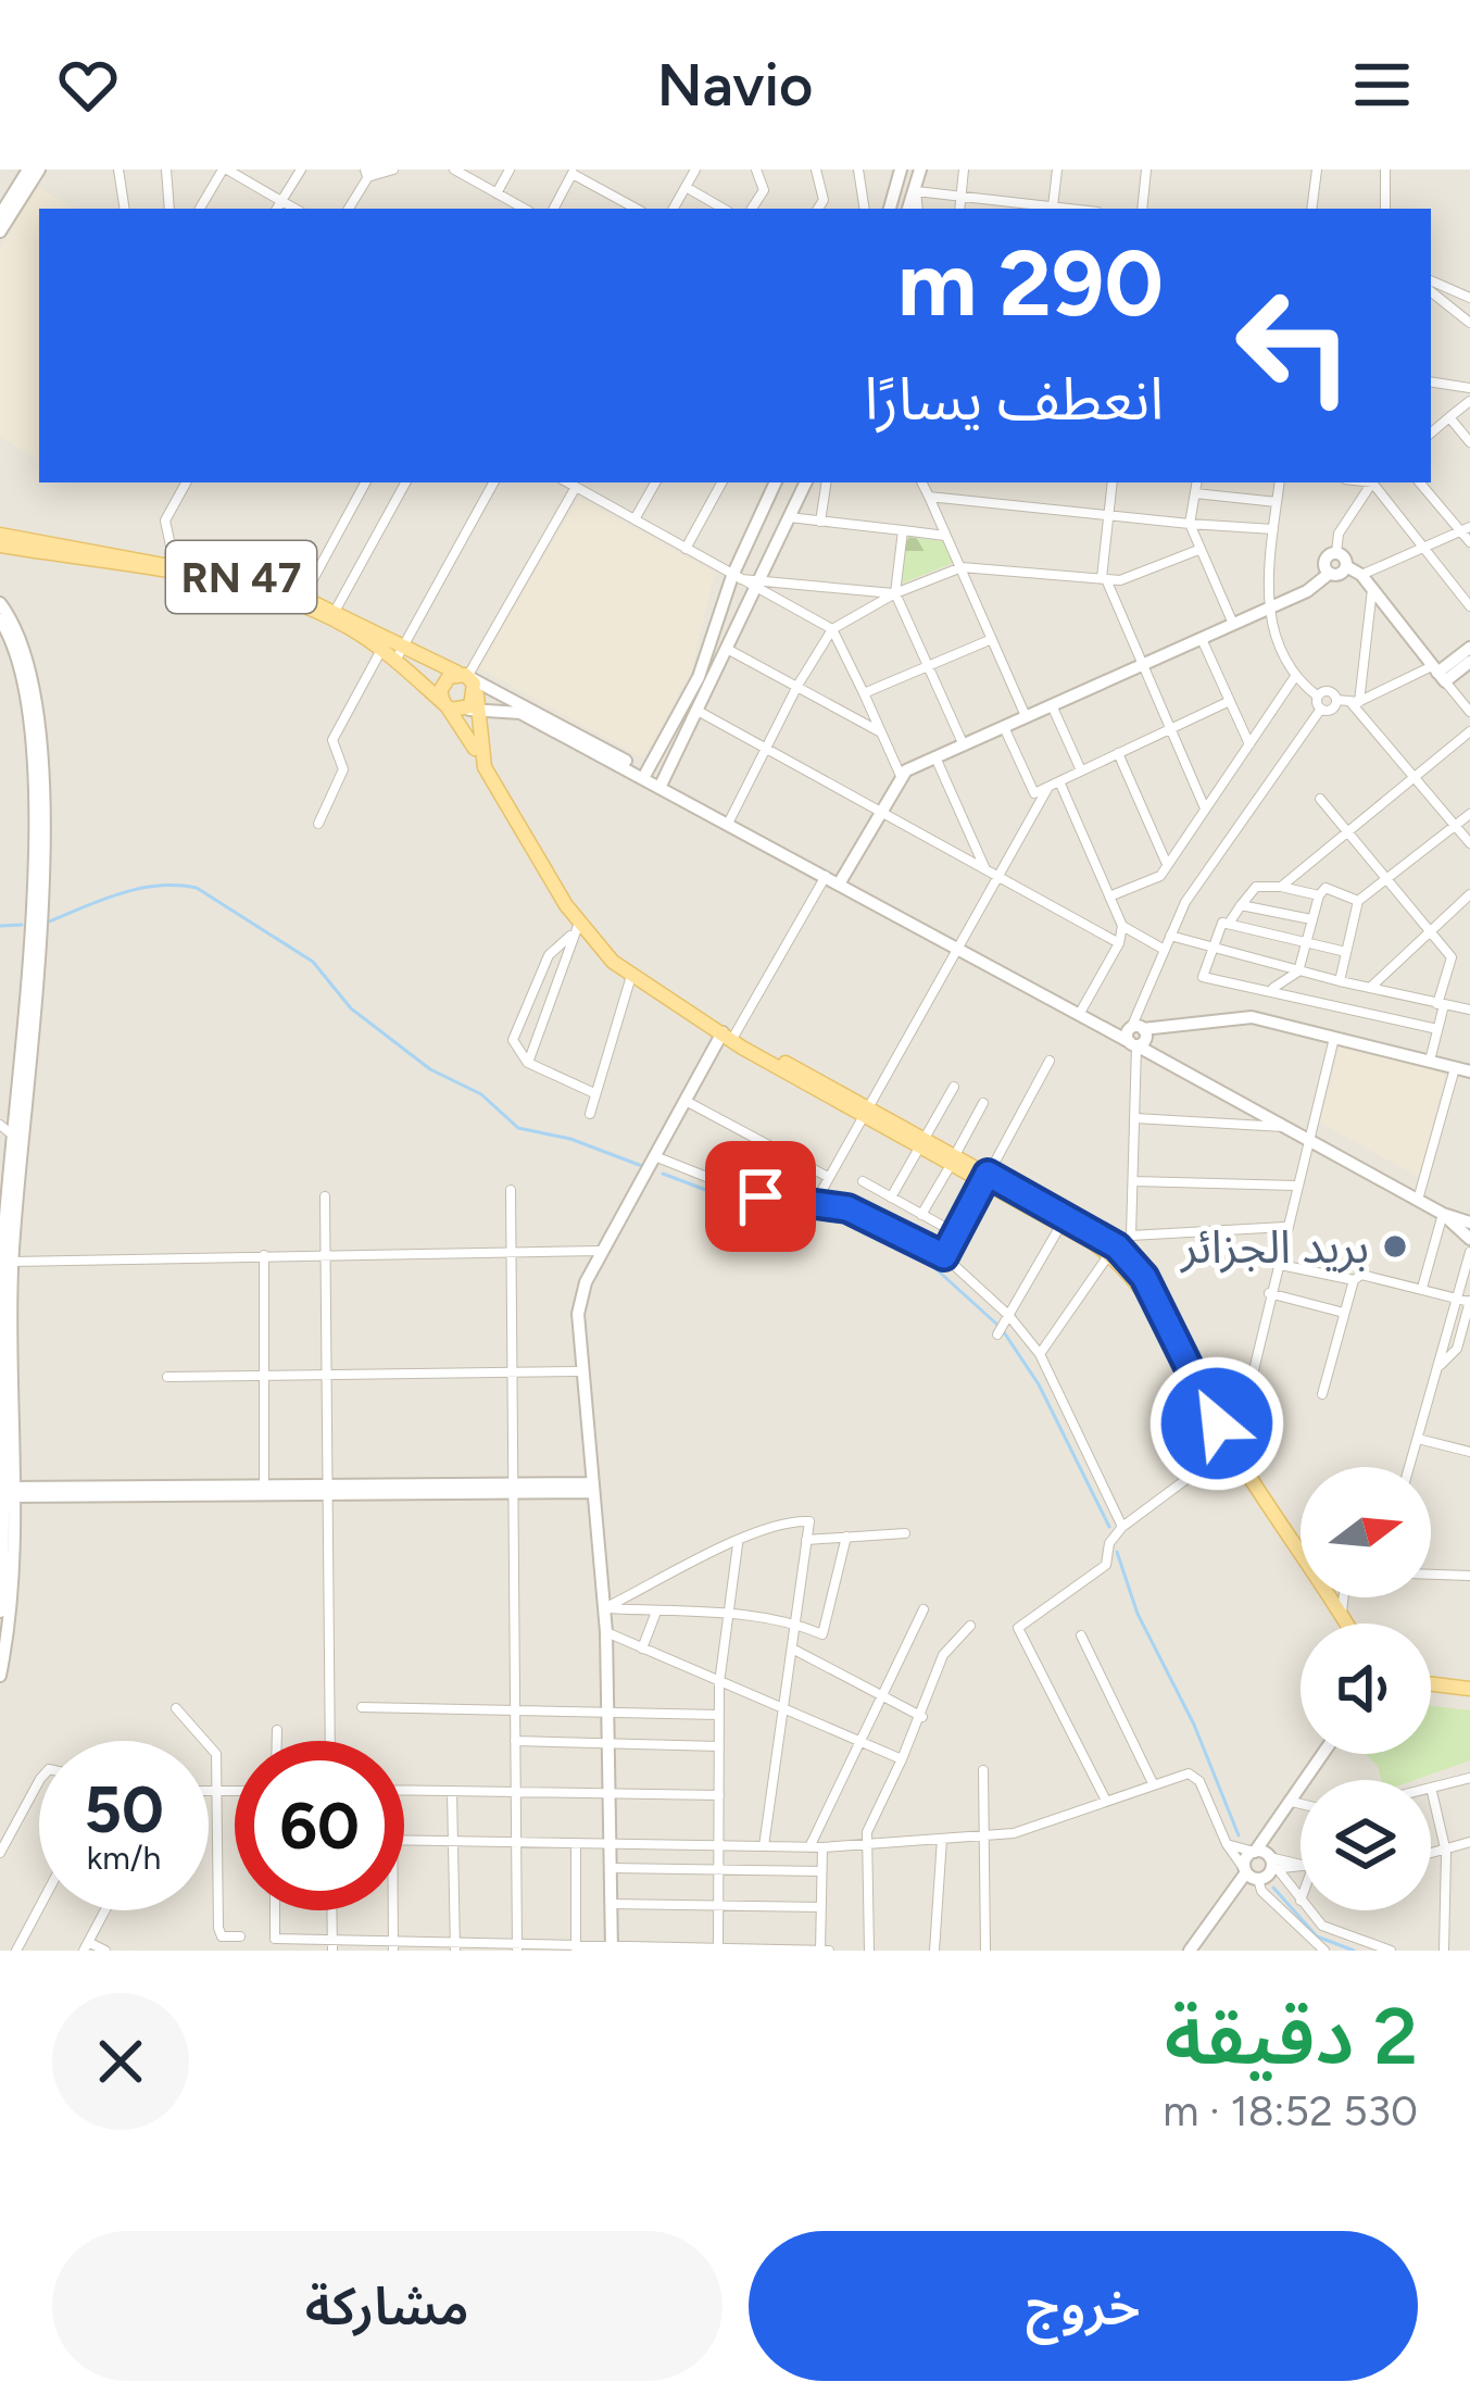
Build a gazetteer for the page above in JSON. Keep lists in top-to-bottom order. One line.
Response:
{"streets":{"main road":["RN 47"]},"places":["بريد الجزائر"],"north":"right","page":{"header":"Navio","turn":["290 m","انعطف يسارًا"],"speed":"50 km/h","limit":"60","heading":["2 دقيقة","530 m · 18:52"],"buttons":["خروج","مشاركة"]}}
